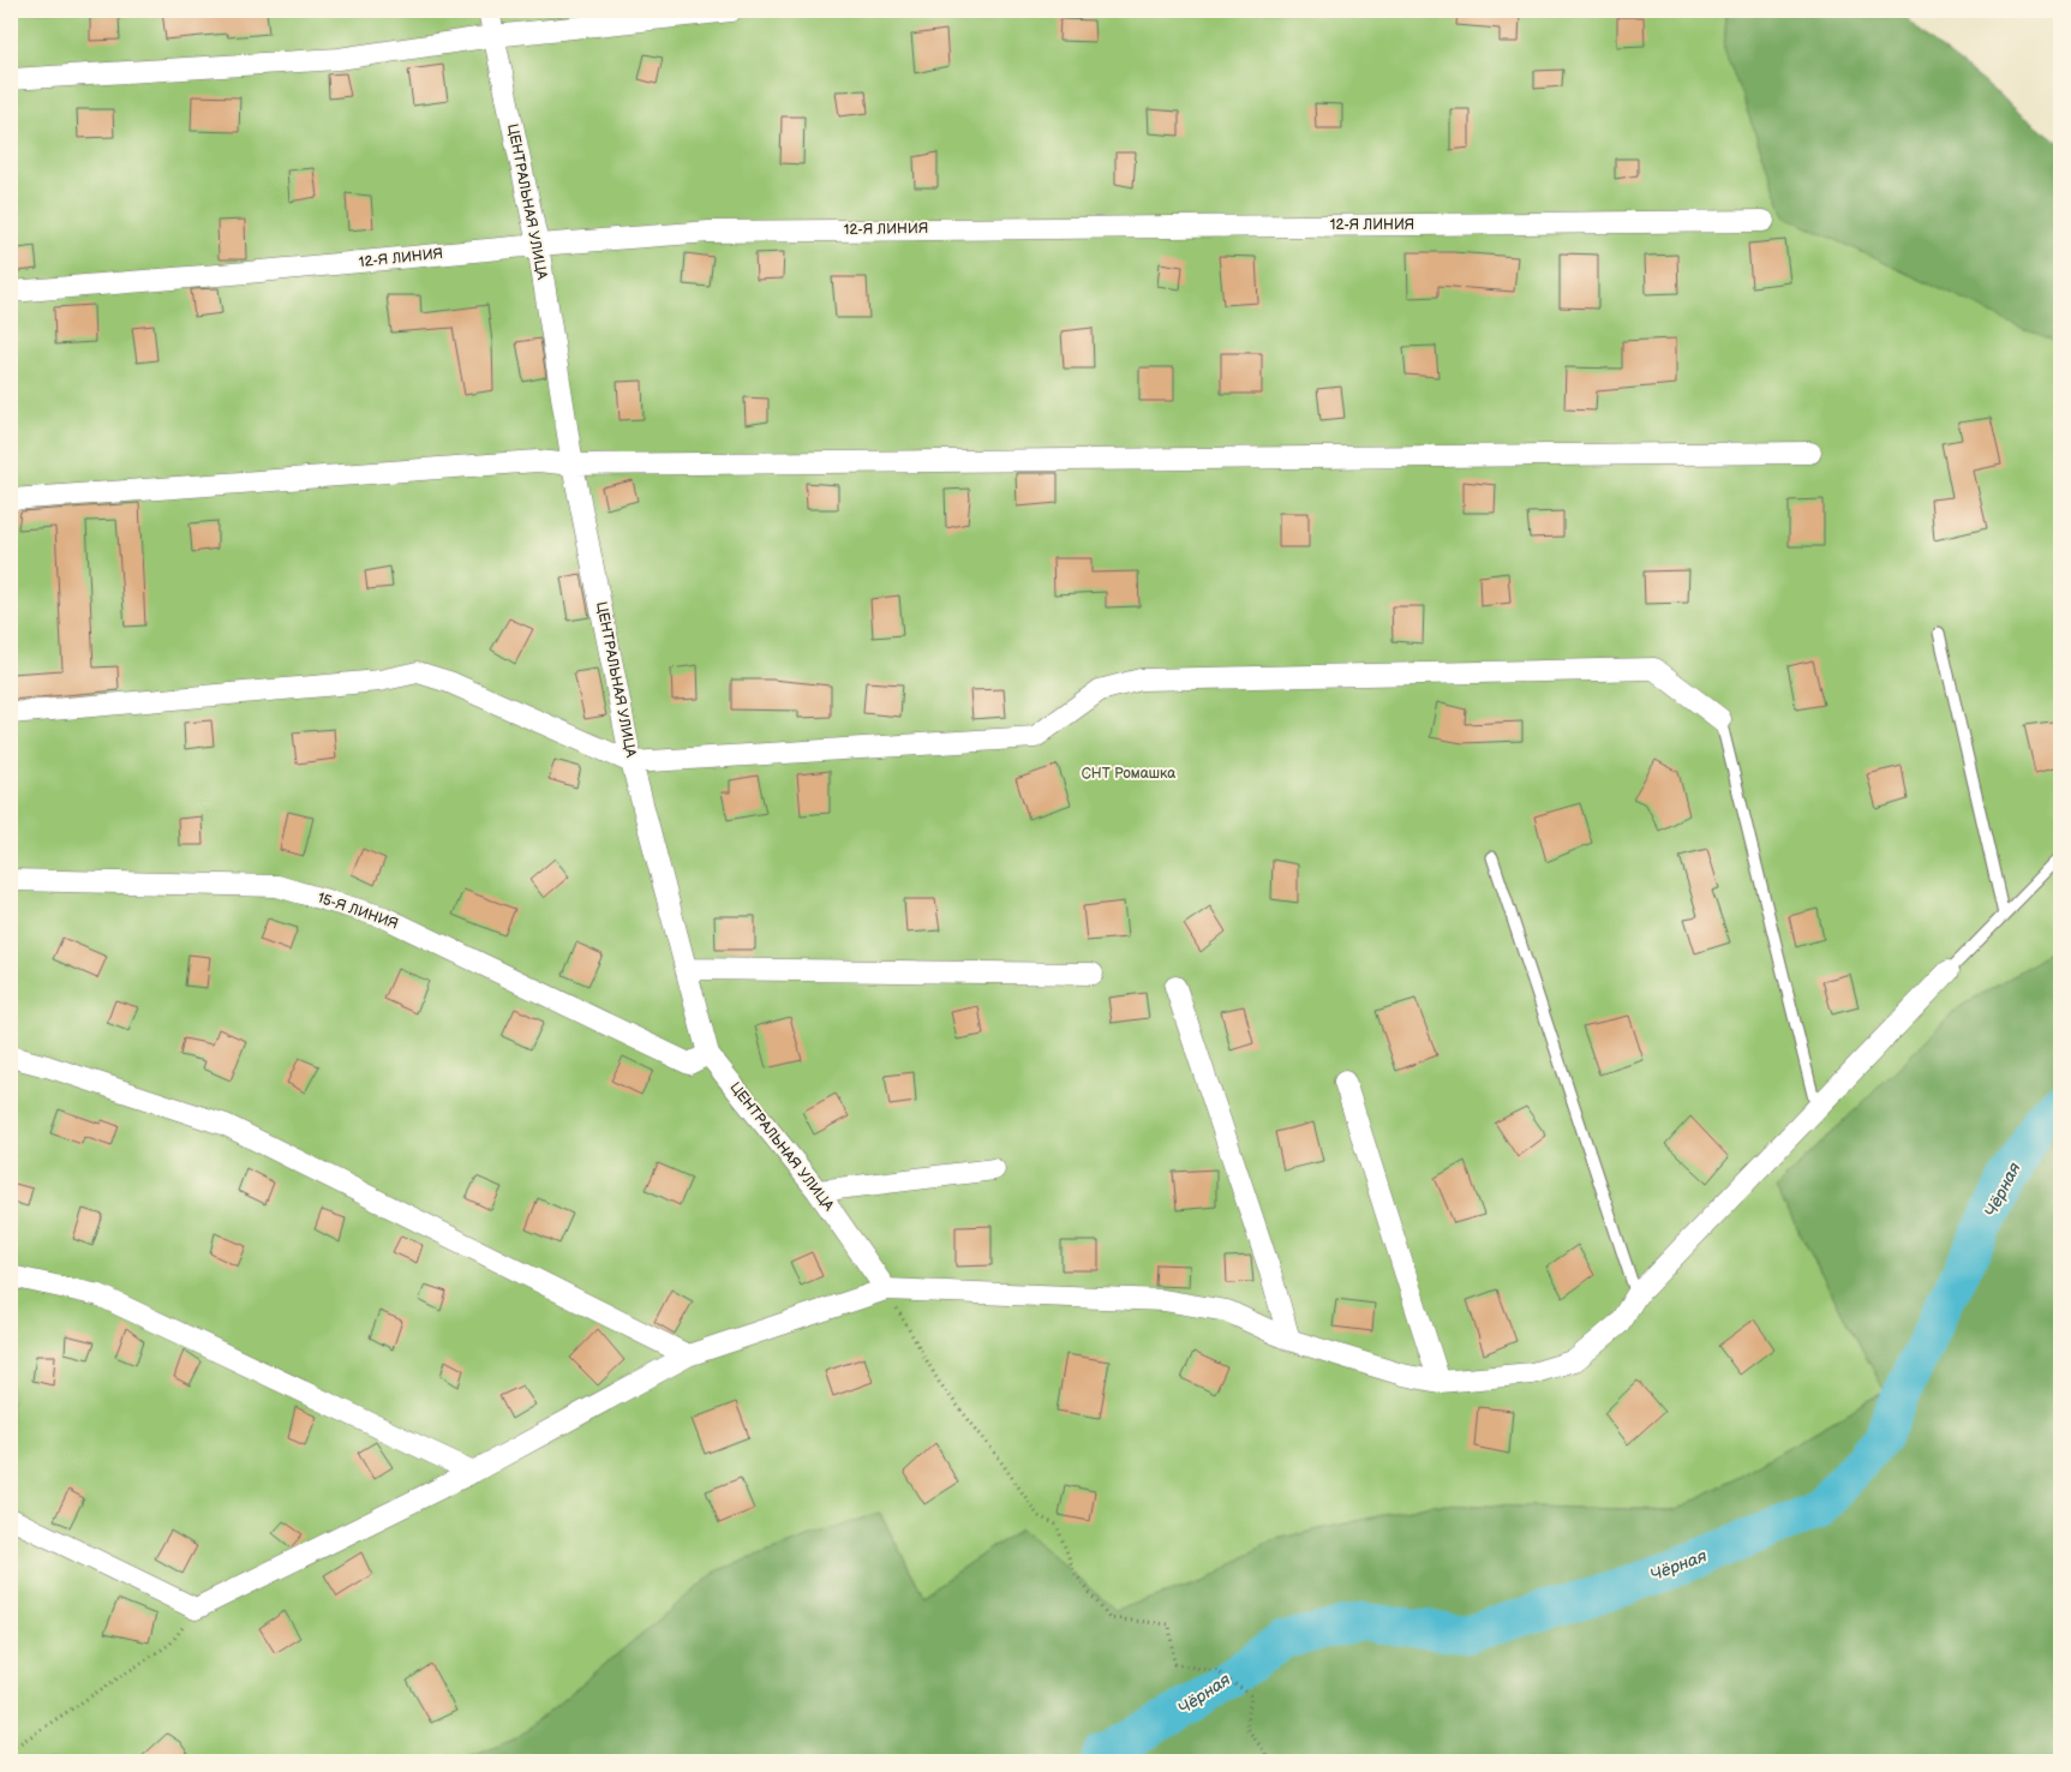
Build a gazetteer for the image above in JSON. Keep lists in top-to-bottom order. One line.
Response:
{"streets":{"street":["ЦЕНТРАЛЬНАЯ УЛИЦА","12-Я ЛИНИЯ","15-Я ЛИНИЯ"]},"crossings":[["ЦЕНТРАЛЬНАЯ УЛИЦА","12-Я ЛИНИЯ"],["ЦЕНТРАЛЬНАЯ УЛИЦА","15-Я ЛИНИЯ"]],"water":["Чёрная"],"parks":["СНТ Ромашка"]}
